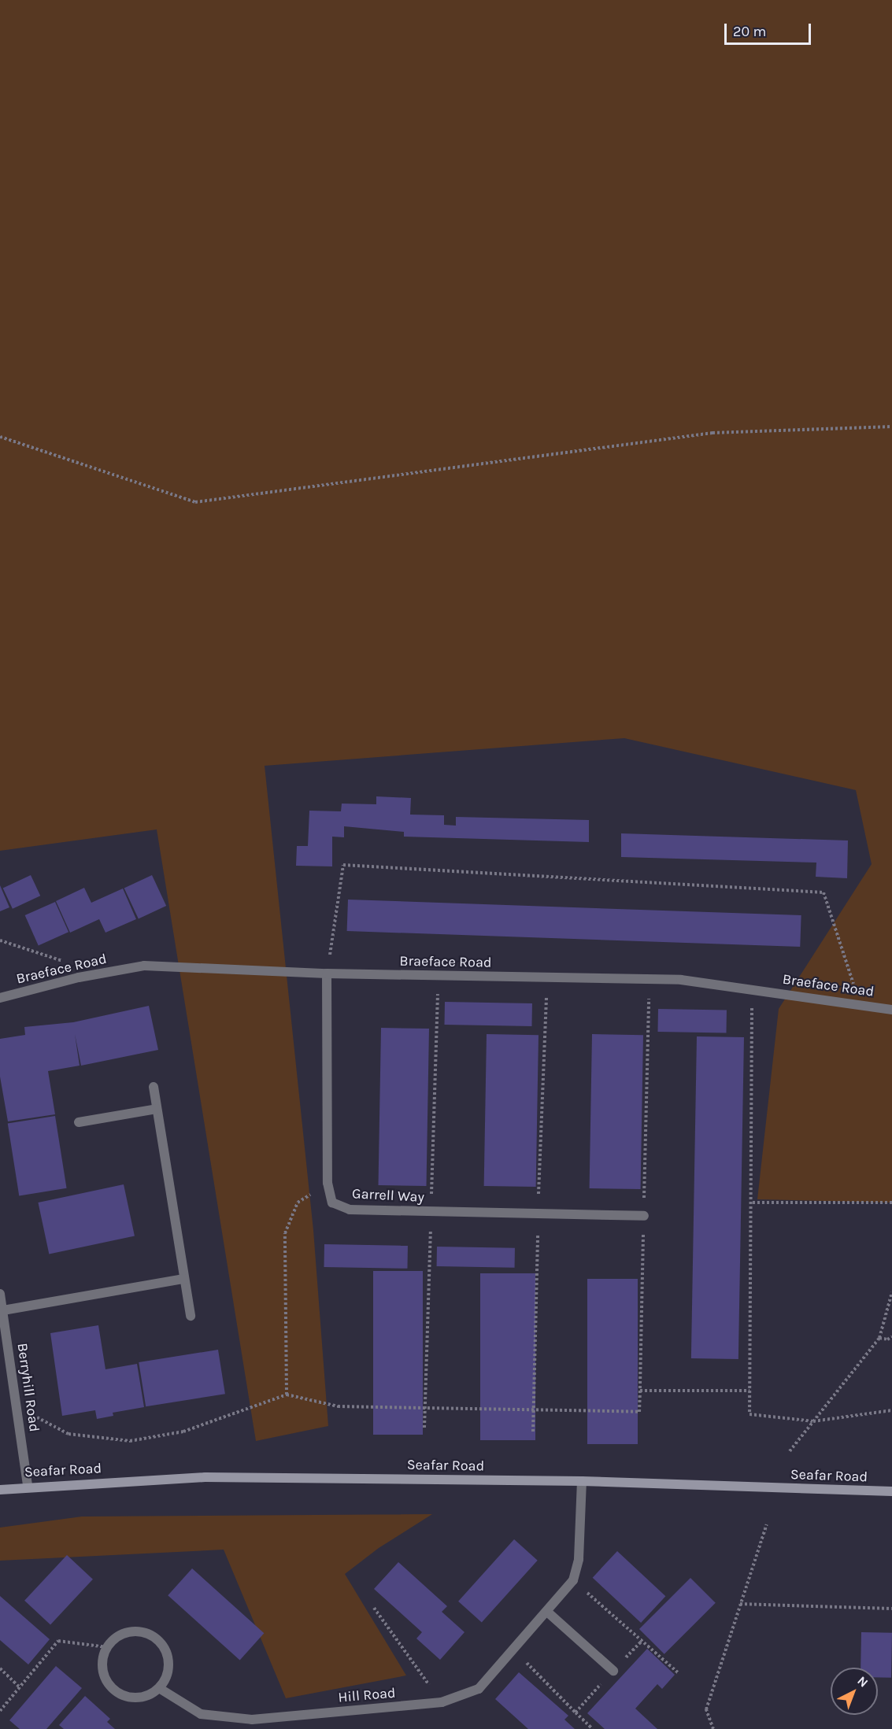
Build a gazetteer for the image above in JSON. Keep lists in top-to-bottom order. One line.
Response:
{"streets":{"street":["Braeface Road","Garrell Way","Berryhill Road","Seafar Road","Hill Road"]},"crossings":[["Braeface Road","Garrell Way"],["Berryhill Road","Seafar Road"],["Seafar Road","Hill Road"]],"scale_bar":"20 m","north":"top right"}
